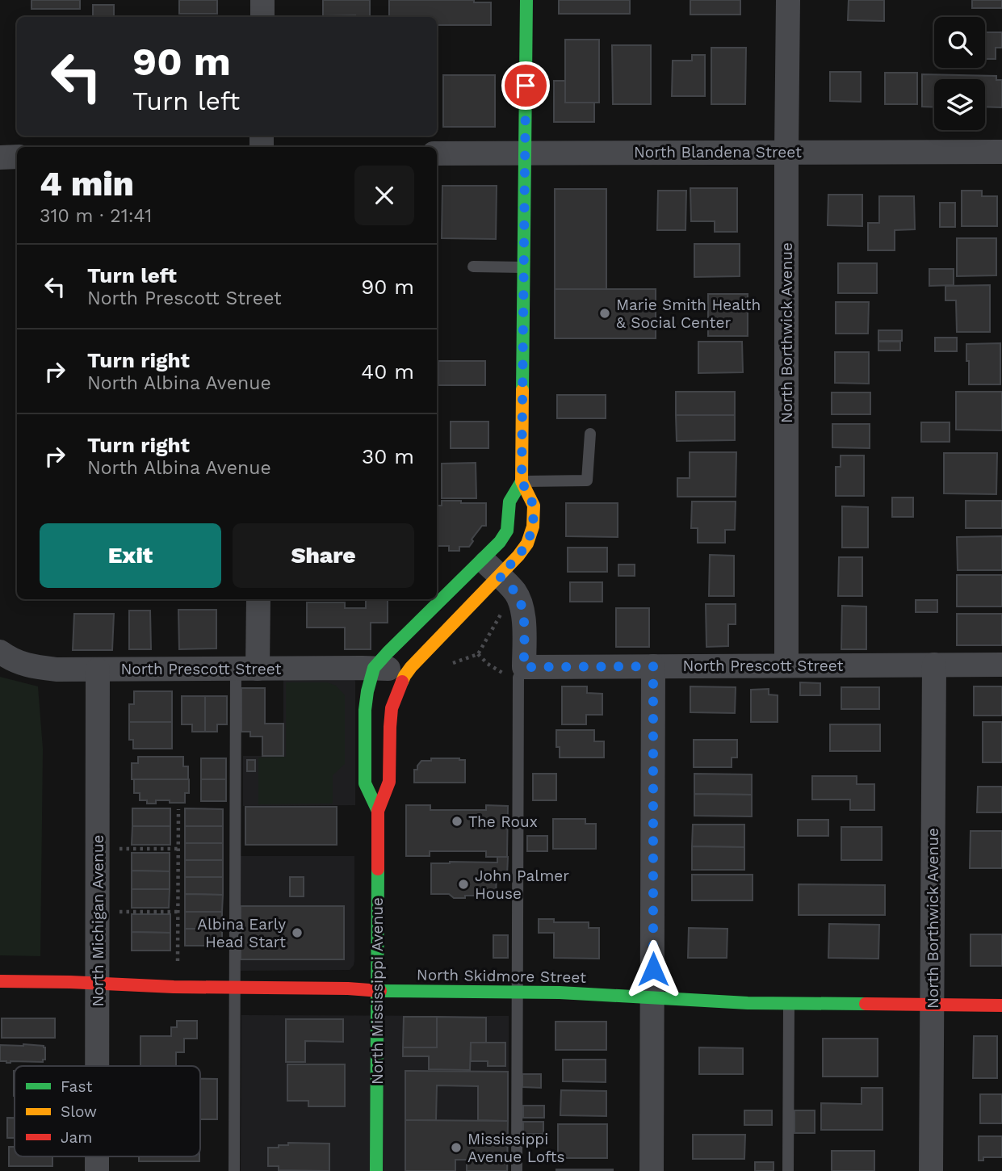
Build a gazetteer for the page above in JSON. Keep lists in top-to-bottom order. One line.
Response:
{"streets":{"street":["North Blandena Street","North Borthwick Avenue","North Prescott Street","North Michigan Avenue","North Skidmore Street","North Mississippi Avenue"]},"crossings":[["North Blandena Street","North Borthwick Avenue"],["North Borthwick Avenue","North Prescott Street"],["North Borthwick Avenue","North Skidmore Street"],["North Prescott Street","North Michigan Avenue"],["North Prescott Street","North Mississippi Avenue"],["North Michigan Avenue","North Skidmore Street"],["North Skidmore Street","North Mississippi Avenue"]],"places":["Marie Smith Health & Social Center","The Roux","John Palmer House","Albina Early Head Start","Mississippi Avenue Lofts"],"legend":["Fast","Slow","Jam"],"page":{"turn":["90 m","Turn left"],"heading":["4 min","310 m · 21:41"],"list":[{"name":"Turn left","note":"North Prescott Street","value":"90 m"},{"name":"Turn right","note":"North Albina Avenue","value":"40 m"},{"name":"Turn right","note":"North Albina Avenue","value":"30 m"}],"buttons":["Exit","Share"]}}
